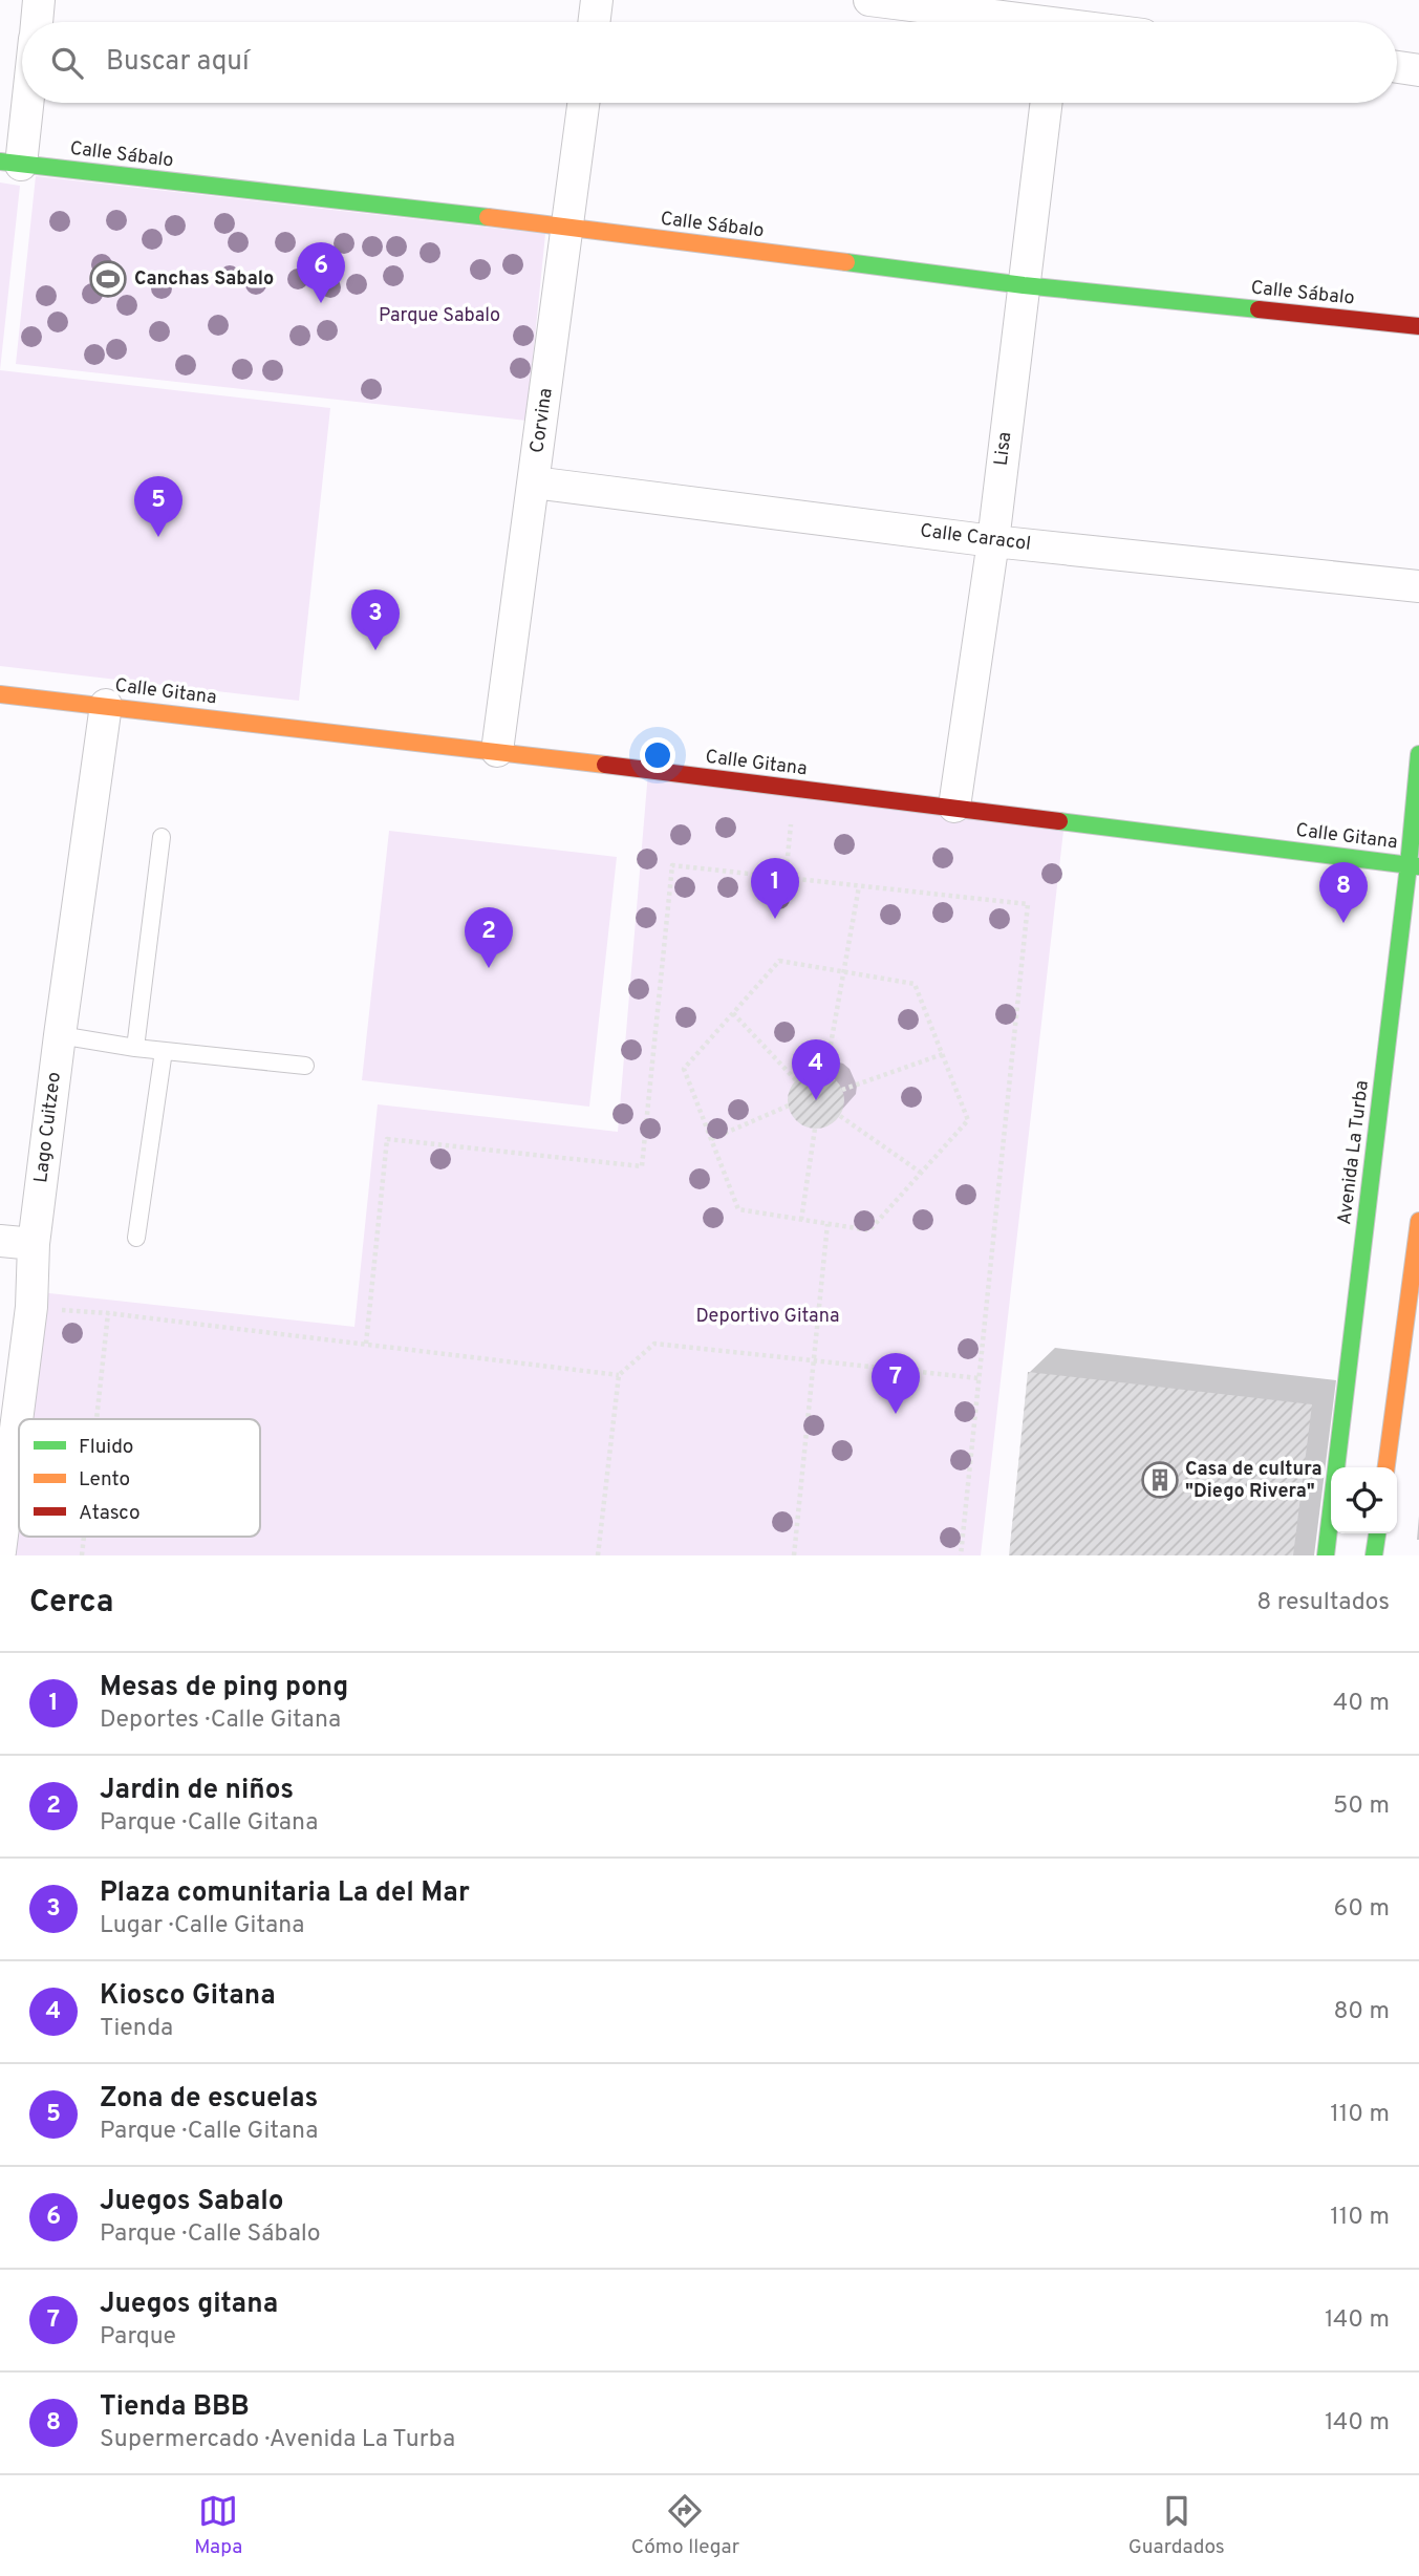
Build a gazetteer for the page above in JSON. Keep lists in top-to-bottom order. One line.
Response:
{"streets":{"street":["Calle Sábalo","Corvina","Lisa","Calle Caracol","Calle Gitana","Lago Cuitzeo","Avenida La Turba"]},"crossings":[["Calle Sábalo","Corvina"],["Calle Sábalo","Lisa"],["Corvina","Calle Caracol"],["Corvina","Calle Gitana"],["Lisa","Calle Caracol"],["Lisa","Calle Gitana"],["Calle Gitana","Lago Cuitzeo"],["Calle Gitana","Avenida La Turba"]],"parks":["Parque Sabalo","Deportivo Gitana"],"places":{"sports":["Canchas Sabalo"],"building":["Casa de cultura \"Diego Rivera\""]},"legend":["Fluido","Lento","Atasco"],"page":{"search":"Buscar aquí","pins":["6","5","3","1","8","2","4","7"],"heading":["Cerca","8 resultados"],"list":[{"mark":"1","name":"Mesas de ping pong","note":"Deportes · Calle Gitana","value":"40 m"},{"mark":"2","name":"Jardin de niños","note":"Parque · Calle Gitana","value":"50 m"},{"mark":"3","name":"Plaza comunitaria La del Mar","note":"Lugar · Calle Gitana","value":"60 m"},{"mark":"4","name":"Kiosco Gitana","note":"Tienda","value":"80 m"},{"mark":"5","name":"Zona de escuelas","note":"Parque · Calle Gitana","value":"110 m"},{"mark":"6","name":"Juegos Sabalo","note":"Parque · Calle Sábalo","value":"110 m"},{"mark":"7","name":"Juegos gitana","note":"Parque","value":"140 m"},{"mark":"8","name":"Tienda BBB","note":"Supermercado · Avenida La Turba","value":"140 m"}],"nav":["Mapa","Cómo llegar","Guardados"]}}
